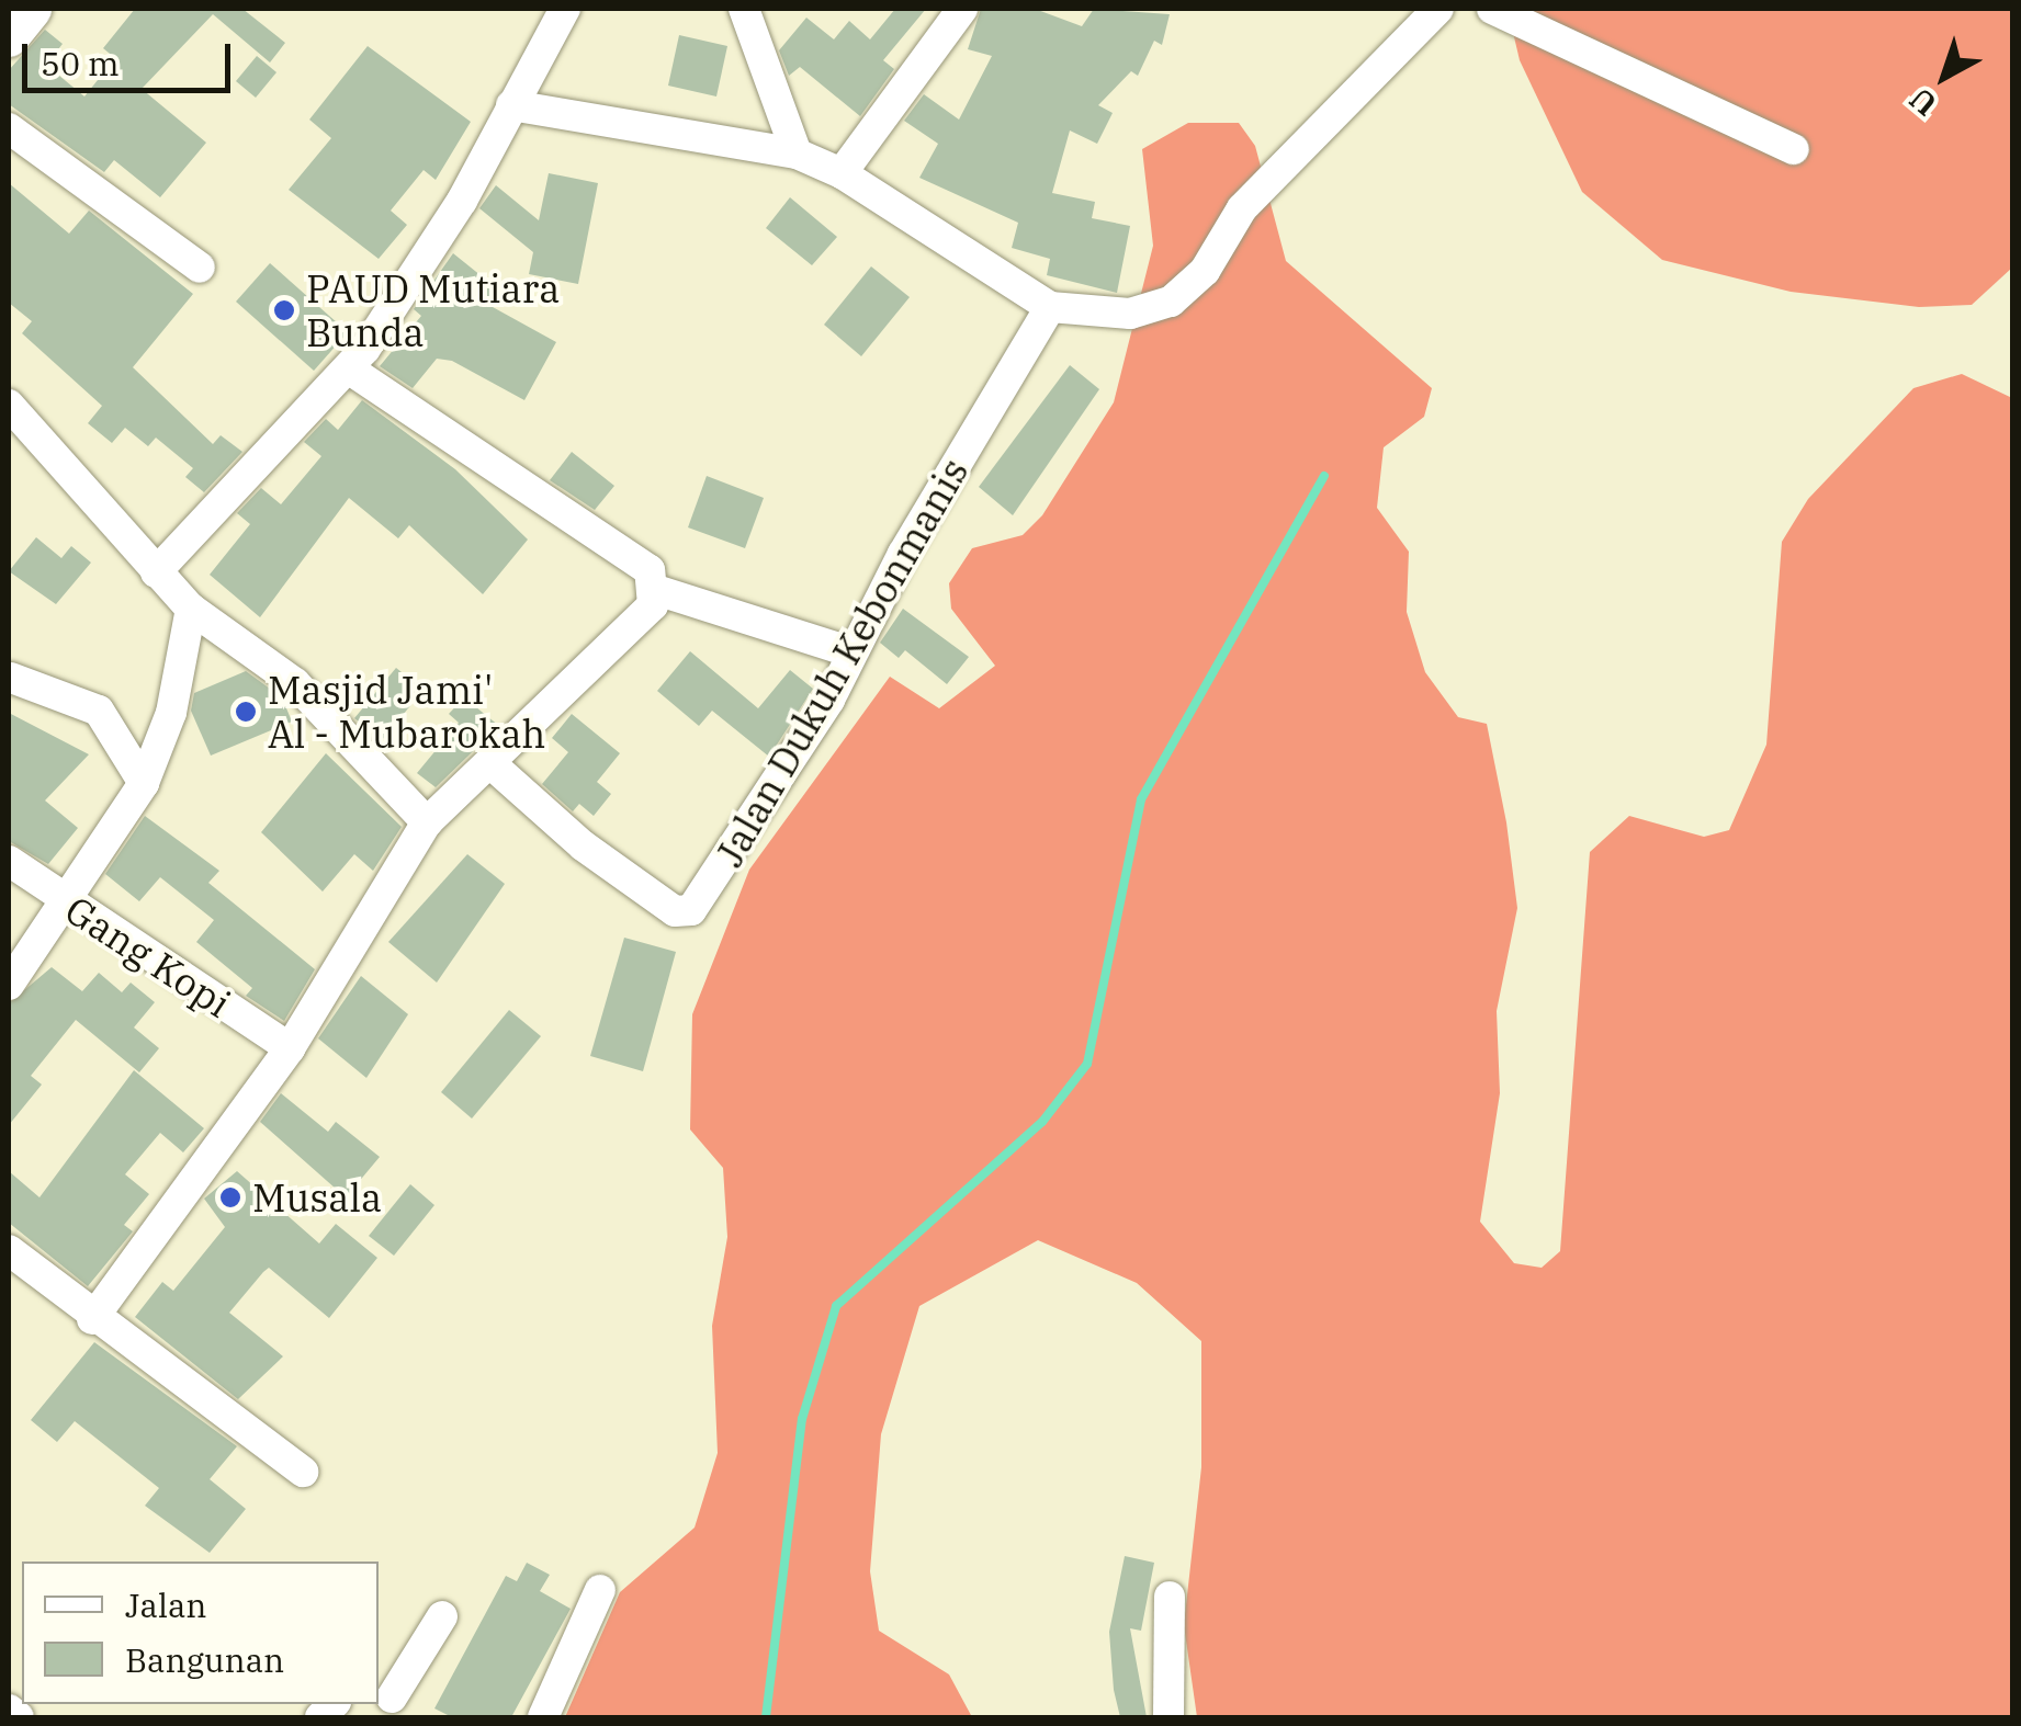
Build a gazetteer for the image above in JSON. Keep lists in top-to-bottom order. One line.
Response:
{"streets":{"street":["Jalan Dukuh Kebonmanis","Gang Kopi"]},"places":["PAUD Mutiara Bunda","Masjid Jami' Al - Mubarokah","Musala"],"legend":["Jalan","Bangunan"],"scale_bar":"50 m","north":"bottom left"}
